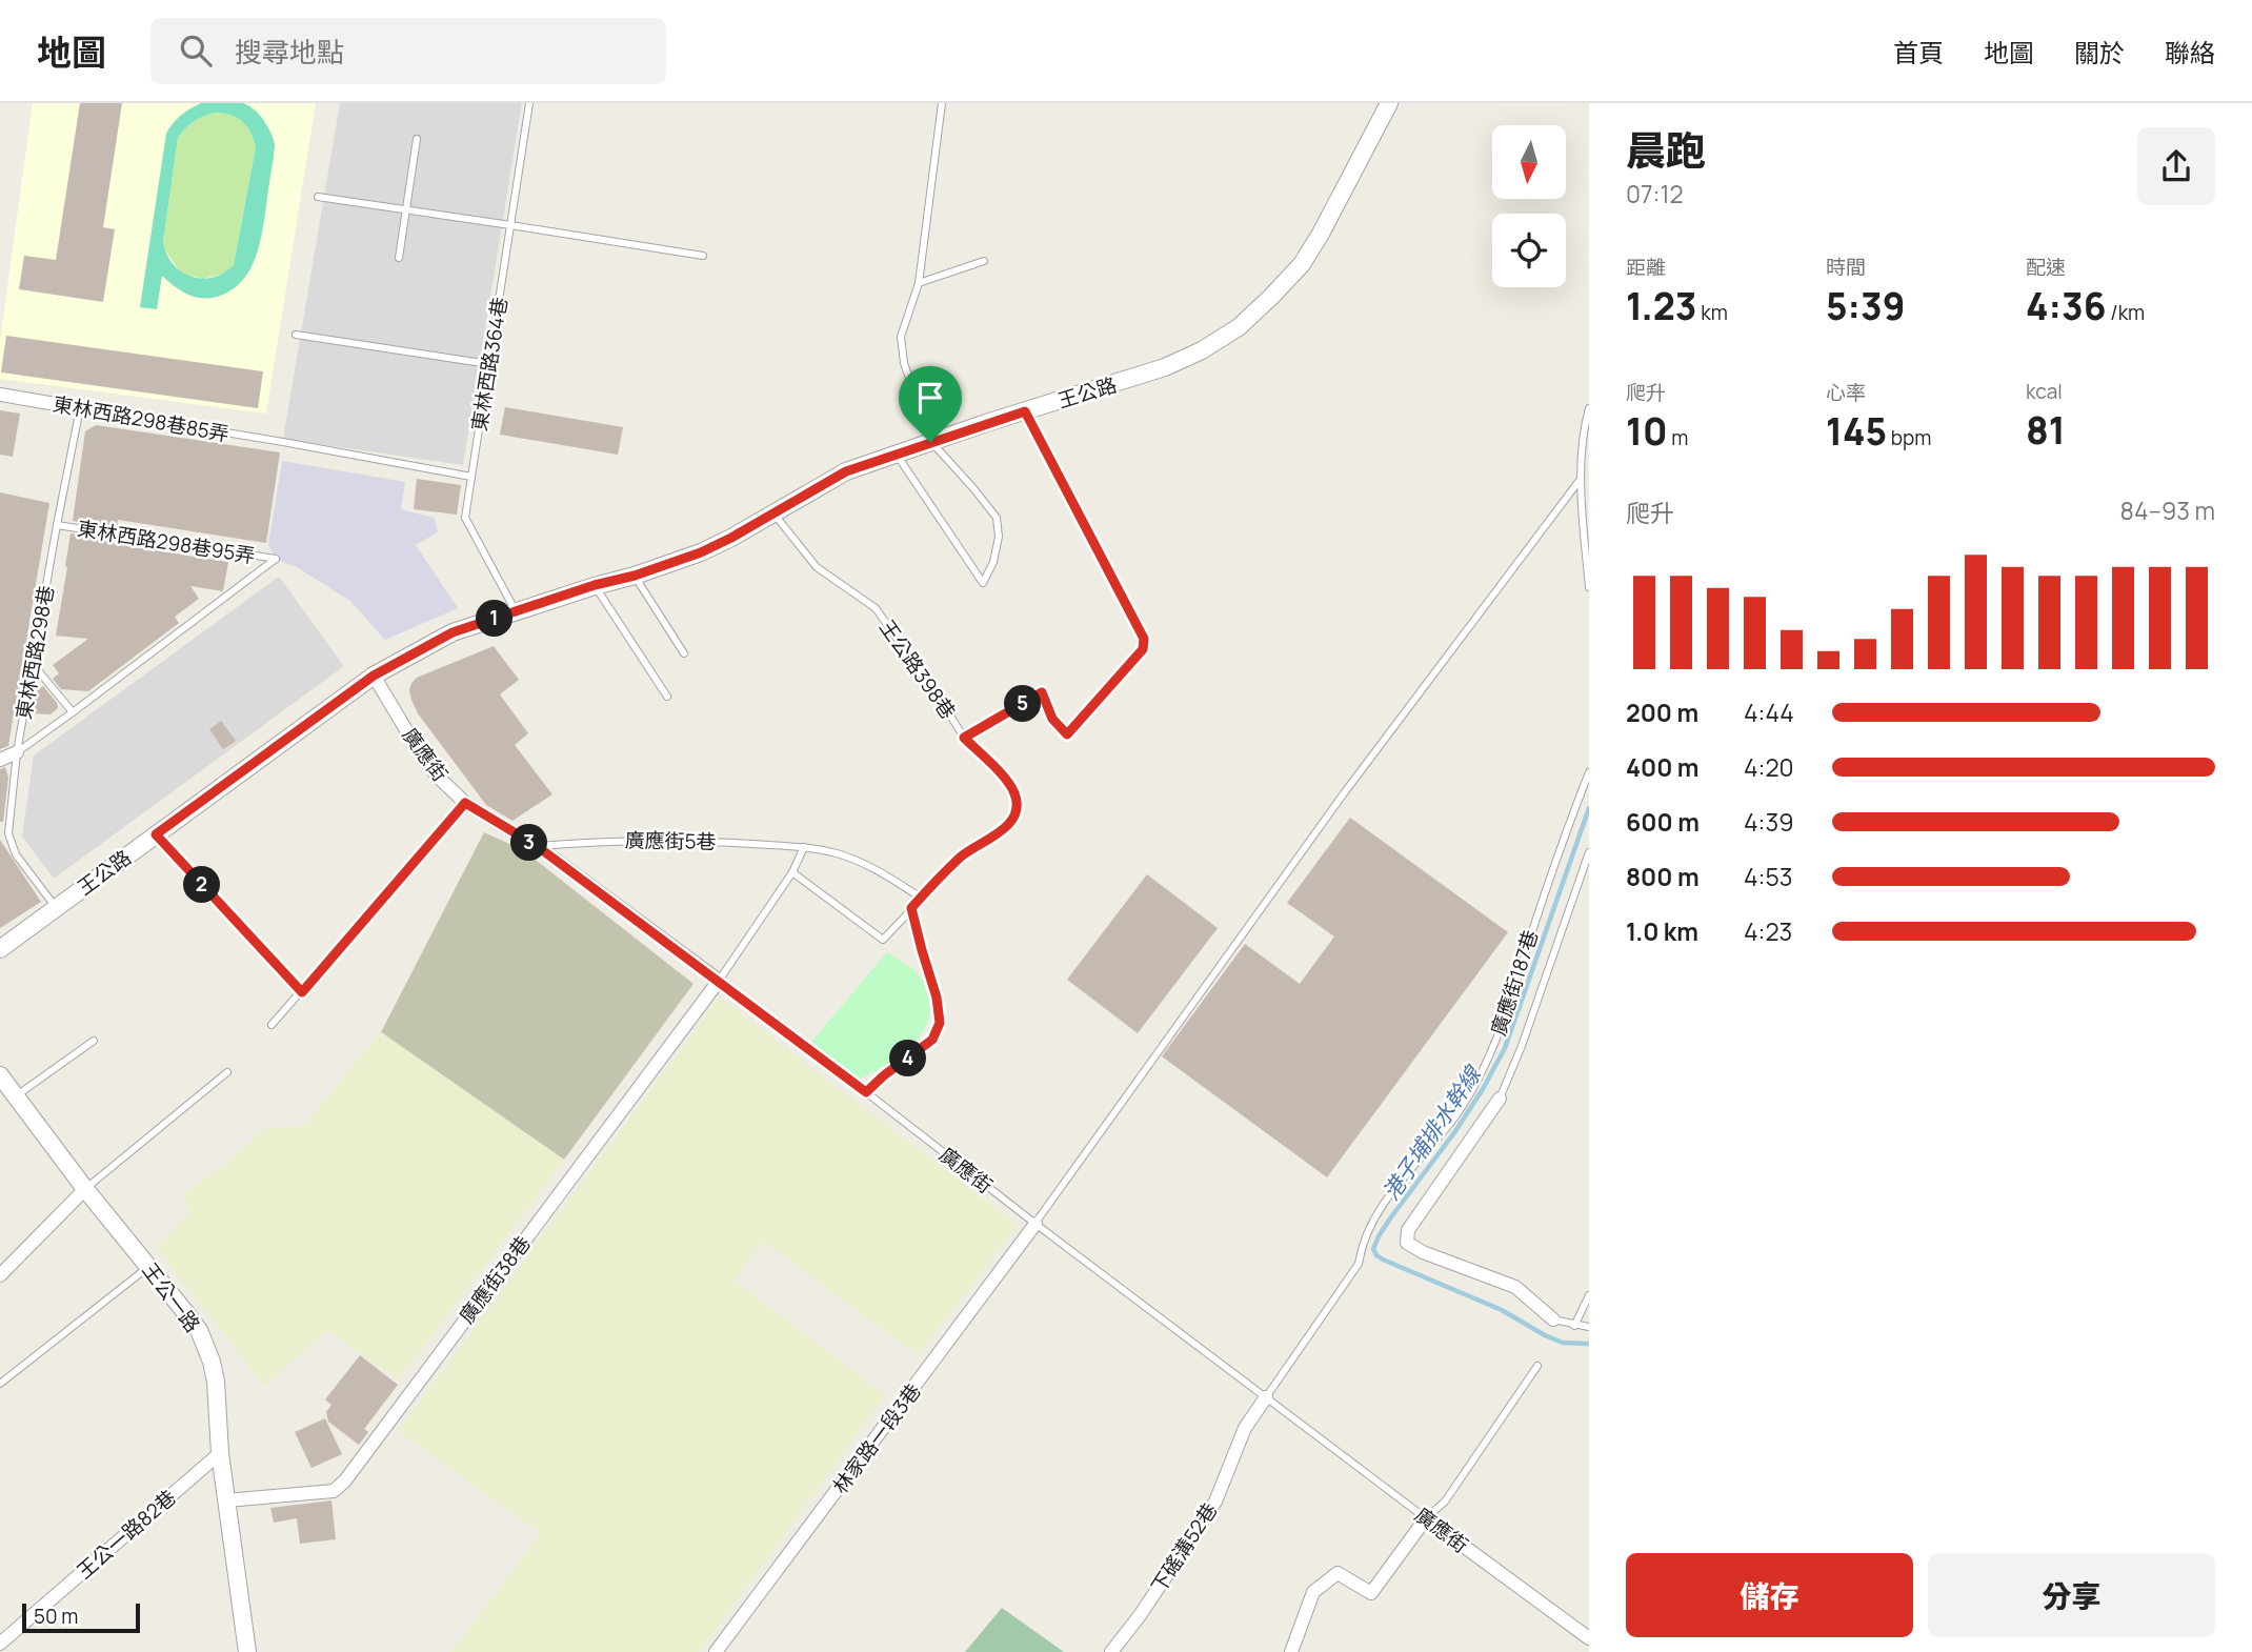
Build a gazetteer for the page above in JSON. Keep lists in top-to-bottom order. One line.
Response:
{"streets":{"street":["王公路","東林西路298巷85弄","廣應街","廣應街38巷","王公一路","林家路一段3巷","王公一路82巷","下磘溝52巷"],"lane":["東林西路364巷","東林西路298巷95弄","東林西路298巷","王公路398巷","廣應街5巷","廣應街187巷"]},"crossings":[["東林西路364巷","王公路"],["東林西路364巷","東林西路298巷85弄"],["王公路","王公路398巷"],["王公路","廣應街"],["東林西路298巷85弄","東林西路298巷"],["東林西路298巷95弄","東林西路298巷"],["廣應街","廣應街5巷"],["廣應街","廣應街187巷"],["廣應街","廣應街38巷"],["廣應街","林家路一段3巷"],["廣應街","下磘溝52巷"],["廣應街187巷","下磘溝52巷"],["廣應街38巷","王公一路"],["王公一路","王公一路82巷"]],"water":["港子埔排水幹線"],"scale_bar":"50 m","north":"bottom","page":{"header":"地圖","search":"搜尋地點","nav":["首頁","地圖","關於","聯絡"],"heading":["晨跑","07:12"],"stats":[["距離","1.23 km"],["時間","5:39"],["配速","4:36 /km"],["爬升","10 m"],["心率","145 bpm"],["kcal","81"]],"chart":["爬升","84–93 m"],"pins":["1","5","3","2","4"],"list":[{"name":"200 m","note":"4:44"},{"name":"400 m","note":"4:20"},{"name":"600 m","note":"4:39"},{"name":"800 m","note":"4:53"},{"name":"1.0 km","note":"4:23"}],"buttons":["儲存","分享"],"scale":"50 m"}}
